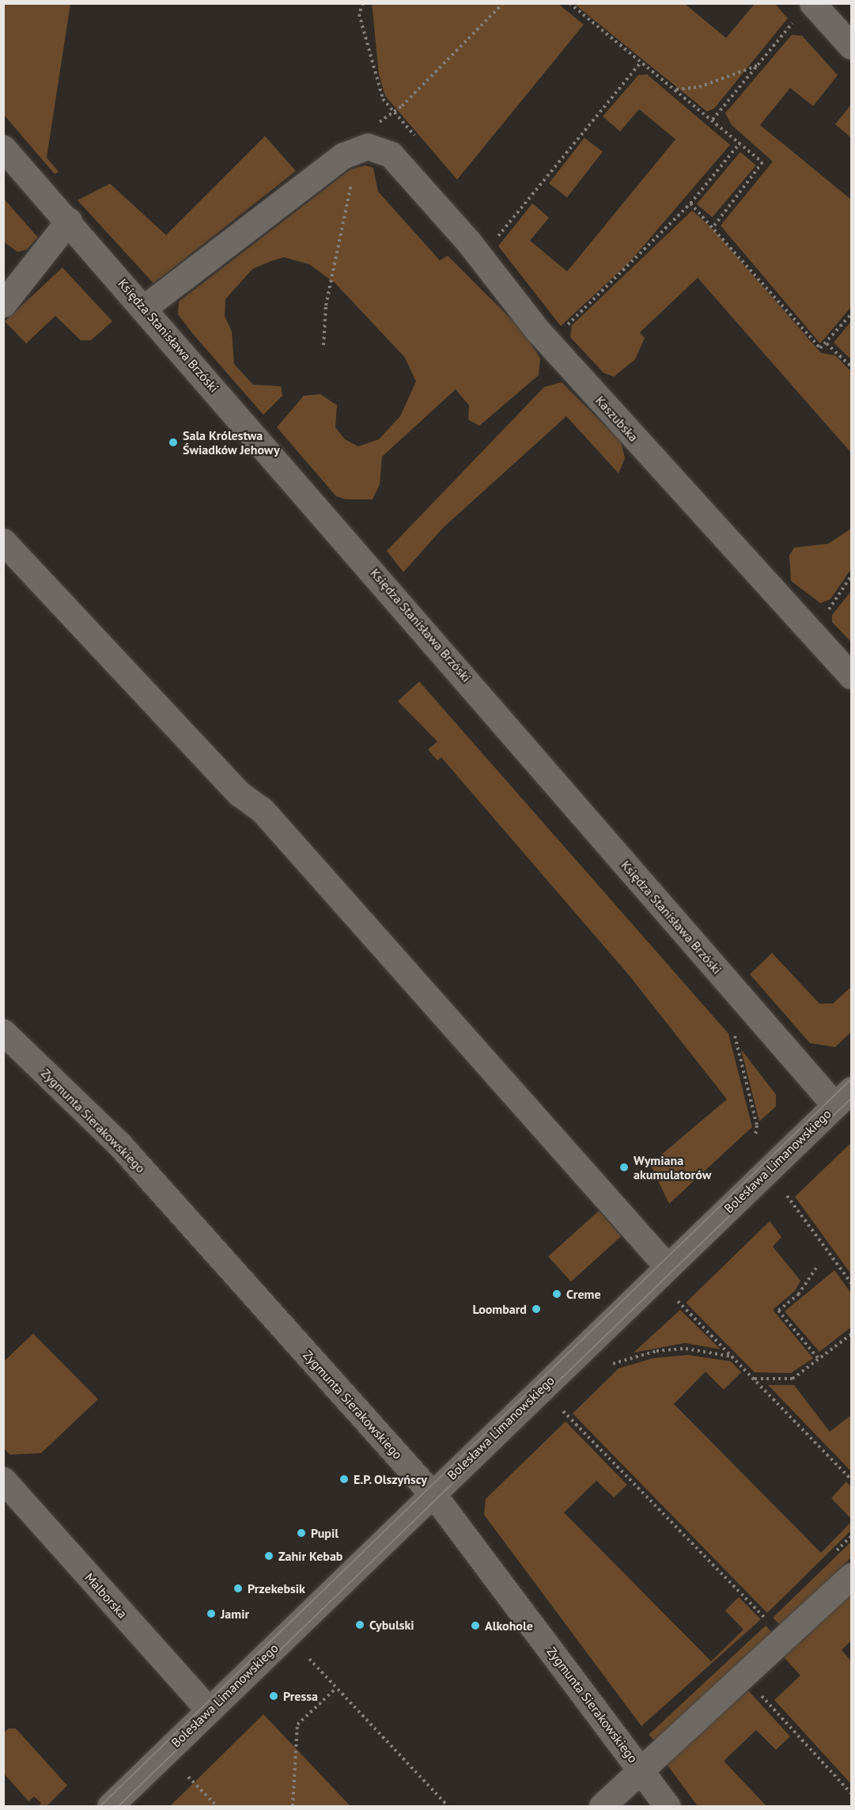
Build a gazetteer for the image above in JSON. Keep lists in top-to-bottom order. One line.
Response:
{"streets":{"street":["Księdza Stanisława Brzóski","Kaszubska","Zygmunta Sierakowskiego","Bolesława Limanowskiego","Malborska"]},"crossings":[["Księdza Stanisława Brzóski","Kaszubska"],["Księdza Stanisława Brzóski","Bolesława Limanowskiego"],["Zygmunta Sierakowskiego","Bolesława Limanowskiego"],["Bolesława Limanowskiego","Malborska"]],"places":["Sala Królestwa Świadków Jehowy","Wymiana akumulatorów","Creme","Loombard","E.P. Olszyńscy","Pupil","Zahir Kebab","Przekebsik","Jamir","Cybulski","Alkohole","Pressa"]}
